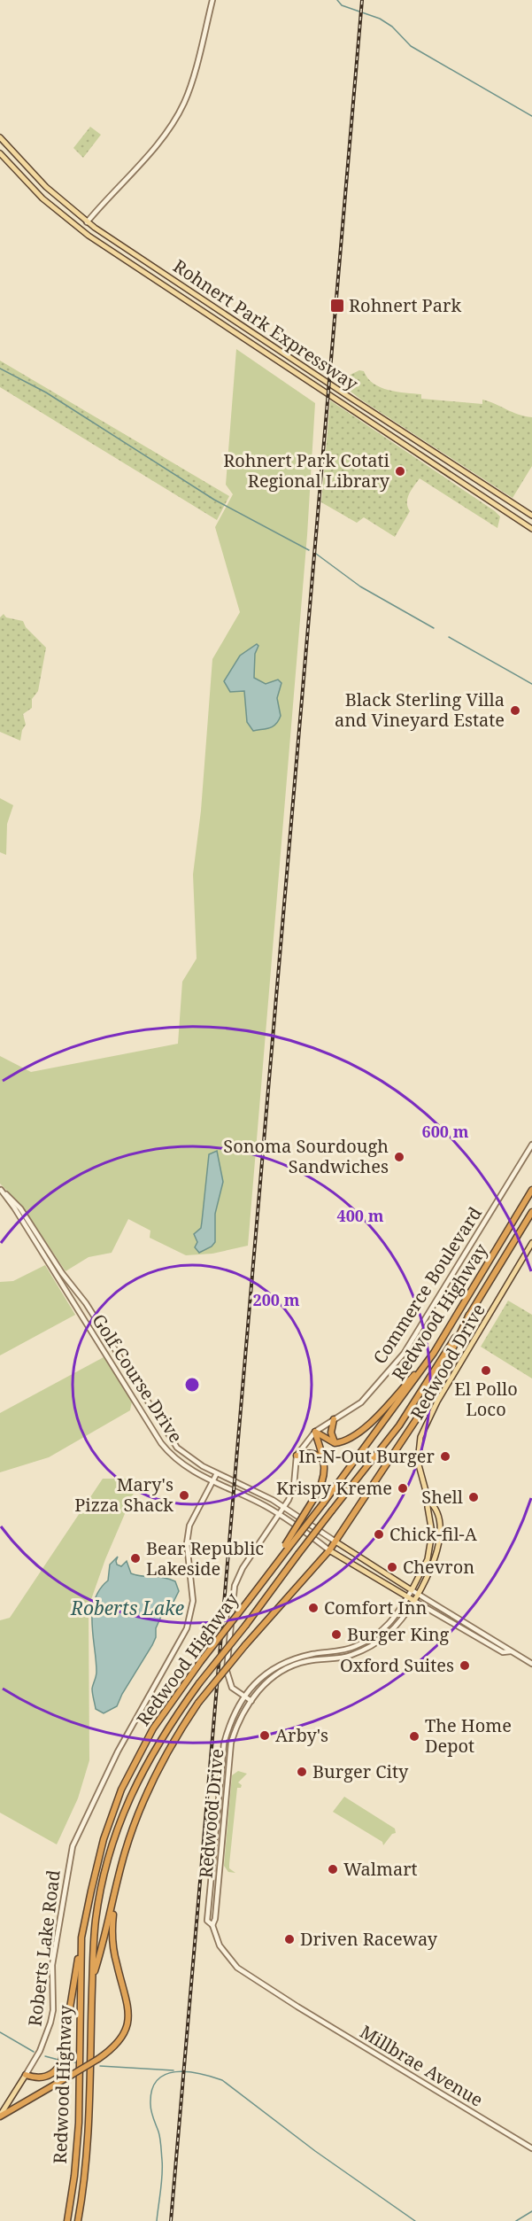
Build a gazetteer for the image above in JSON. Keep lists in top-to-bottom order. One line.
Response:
{"streets":{"highway":["Redwood Highway"],"main road":["Rohnert Park Expressway","Redwood Drive","Golf Course Drive"],"street":["Commerce Boulevard","Roberts Lake Road","Millbrae Avenue"]},"crossings":[["Redwood Drive","Golf Course Drive"],["Redwood Drive","Millbrae Avenue"],["Golf Course Drive","Roberts Lake Road"]],"water":["Roberts Lake"],"places":{"transit":["Rohnert Park"],"other":["Rohnert Park Cotati Regional Library","Black Sterling Villa and Vineyard Estate","Sonoma Sourdough Sandwiches","El Pollo Loco","In-N-Out Burger","Krispy Kreme","Mary's Pizza Shack","Shell","Chick-fil-A","Bear Republic Lakeside","Chevron","Comfort Inn","Burger King","Oxford Suites","Arby's","The Home Depot","Burger City","Walmart","Driven Raceway"]},"rings":["600 m","400 m","200 m"]}
